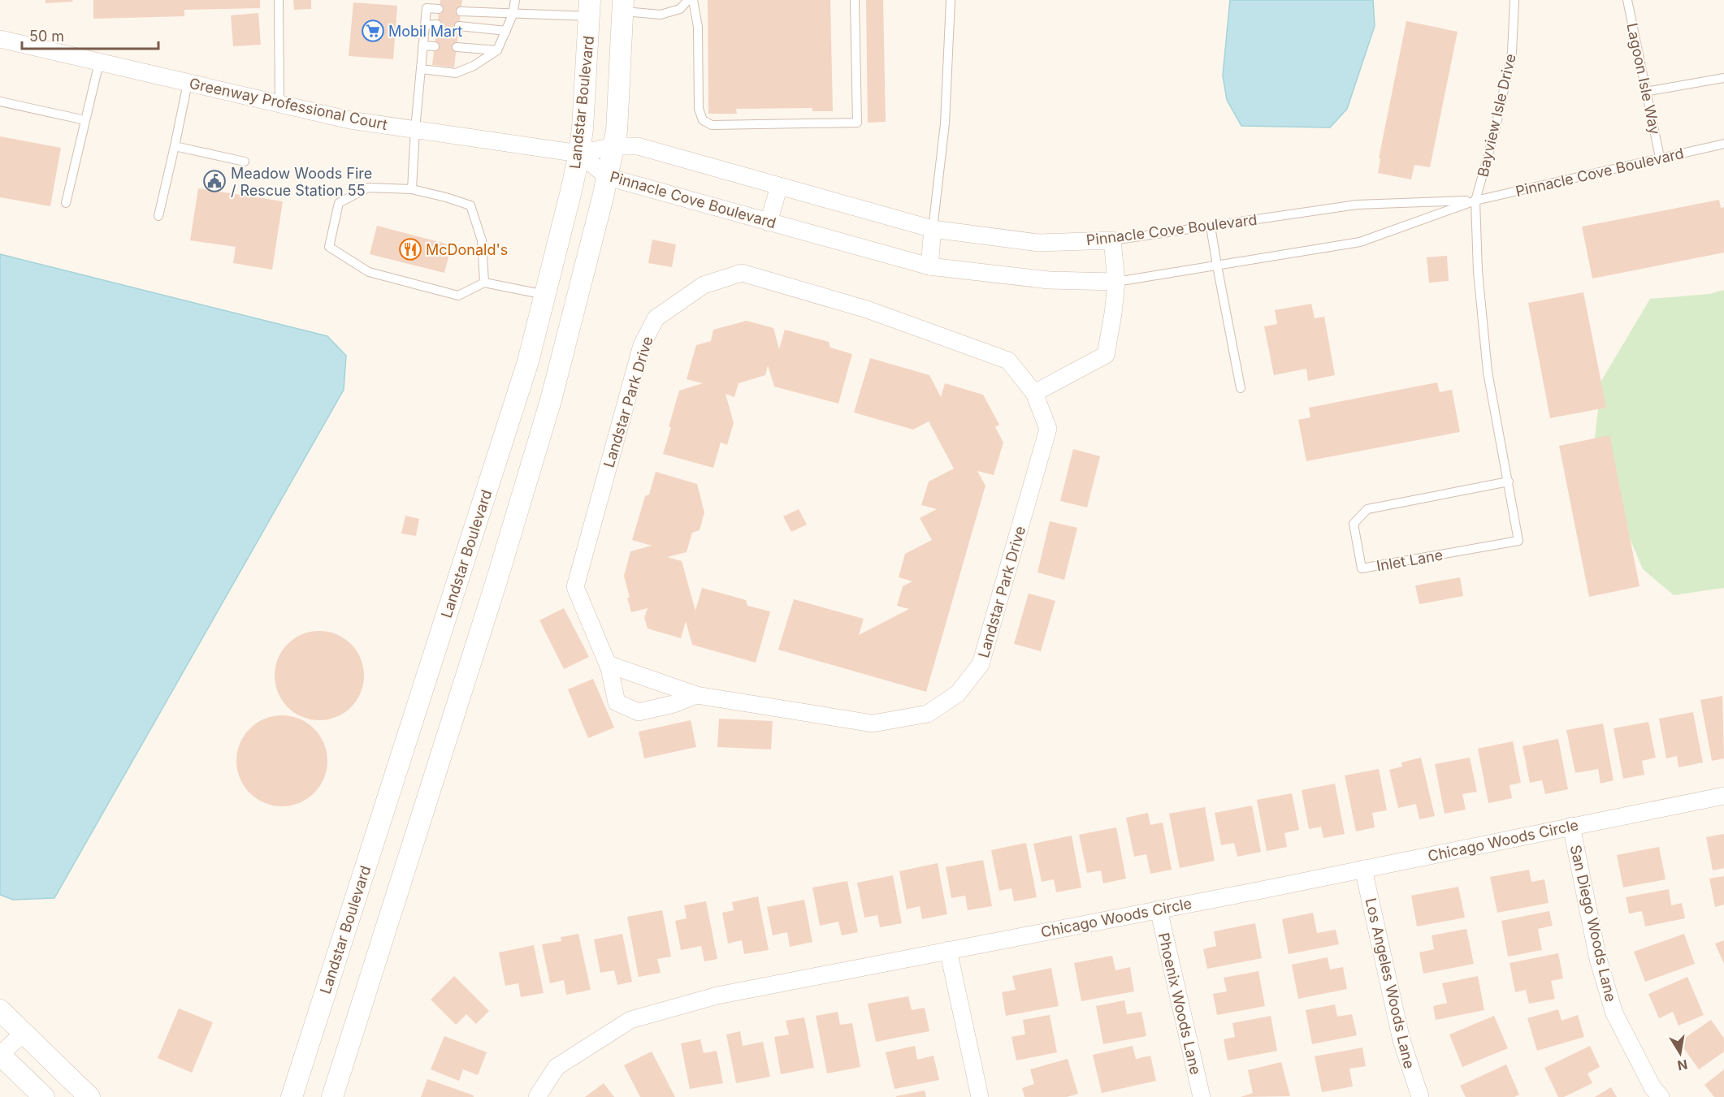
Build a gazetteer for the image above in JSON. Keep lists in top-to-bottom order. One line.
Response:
{"streets":{"street":["Landstar Boulevard","Greenway Professional Court","Pinnacle Cove Boulevard","Landstar Park Drive","Chicago Woods Circle","San Diego Woods Lane","Los Angeles Woods Lane","Phoenix Woods Lane"],"lane":["Lagoon Isle Way","Bayview Isle Drive","Inlet Lane"]},"crossings":[["Lagoon Isle Way","Pinnacle Cove Boulevard"],["Landstar Boulevard","Greenway Professional Court"],["Landstar Boulevard","Pinnacle Cove Boulevard"],["Greenway Professional Court","Pinnacle Cove Boulevard"],["Bayview Isle Drive","Pinnacle Cove Boulevard"],["Bayview Isle Drive","Inlet Lane"],["Pinnacle Cove Boulevard","Inlet Lane"],["Chicago Woods Circle","San Diego Woods Lane"],["Chicago Woods Circle","Los Angeles Woods Lane"],["Chicago Woods Circle","Phoenix Woods Lane"]],"places":{"supermarket":["Mobil Mart"],"public building":["Meadow Woods Fire / Rescue Station 55"],"restaurant":["McDonald's"]},"scale_bar":"50 m","north":"bottom"}
